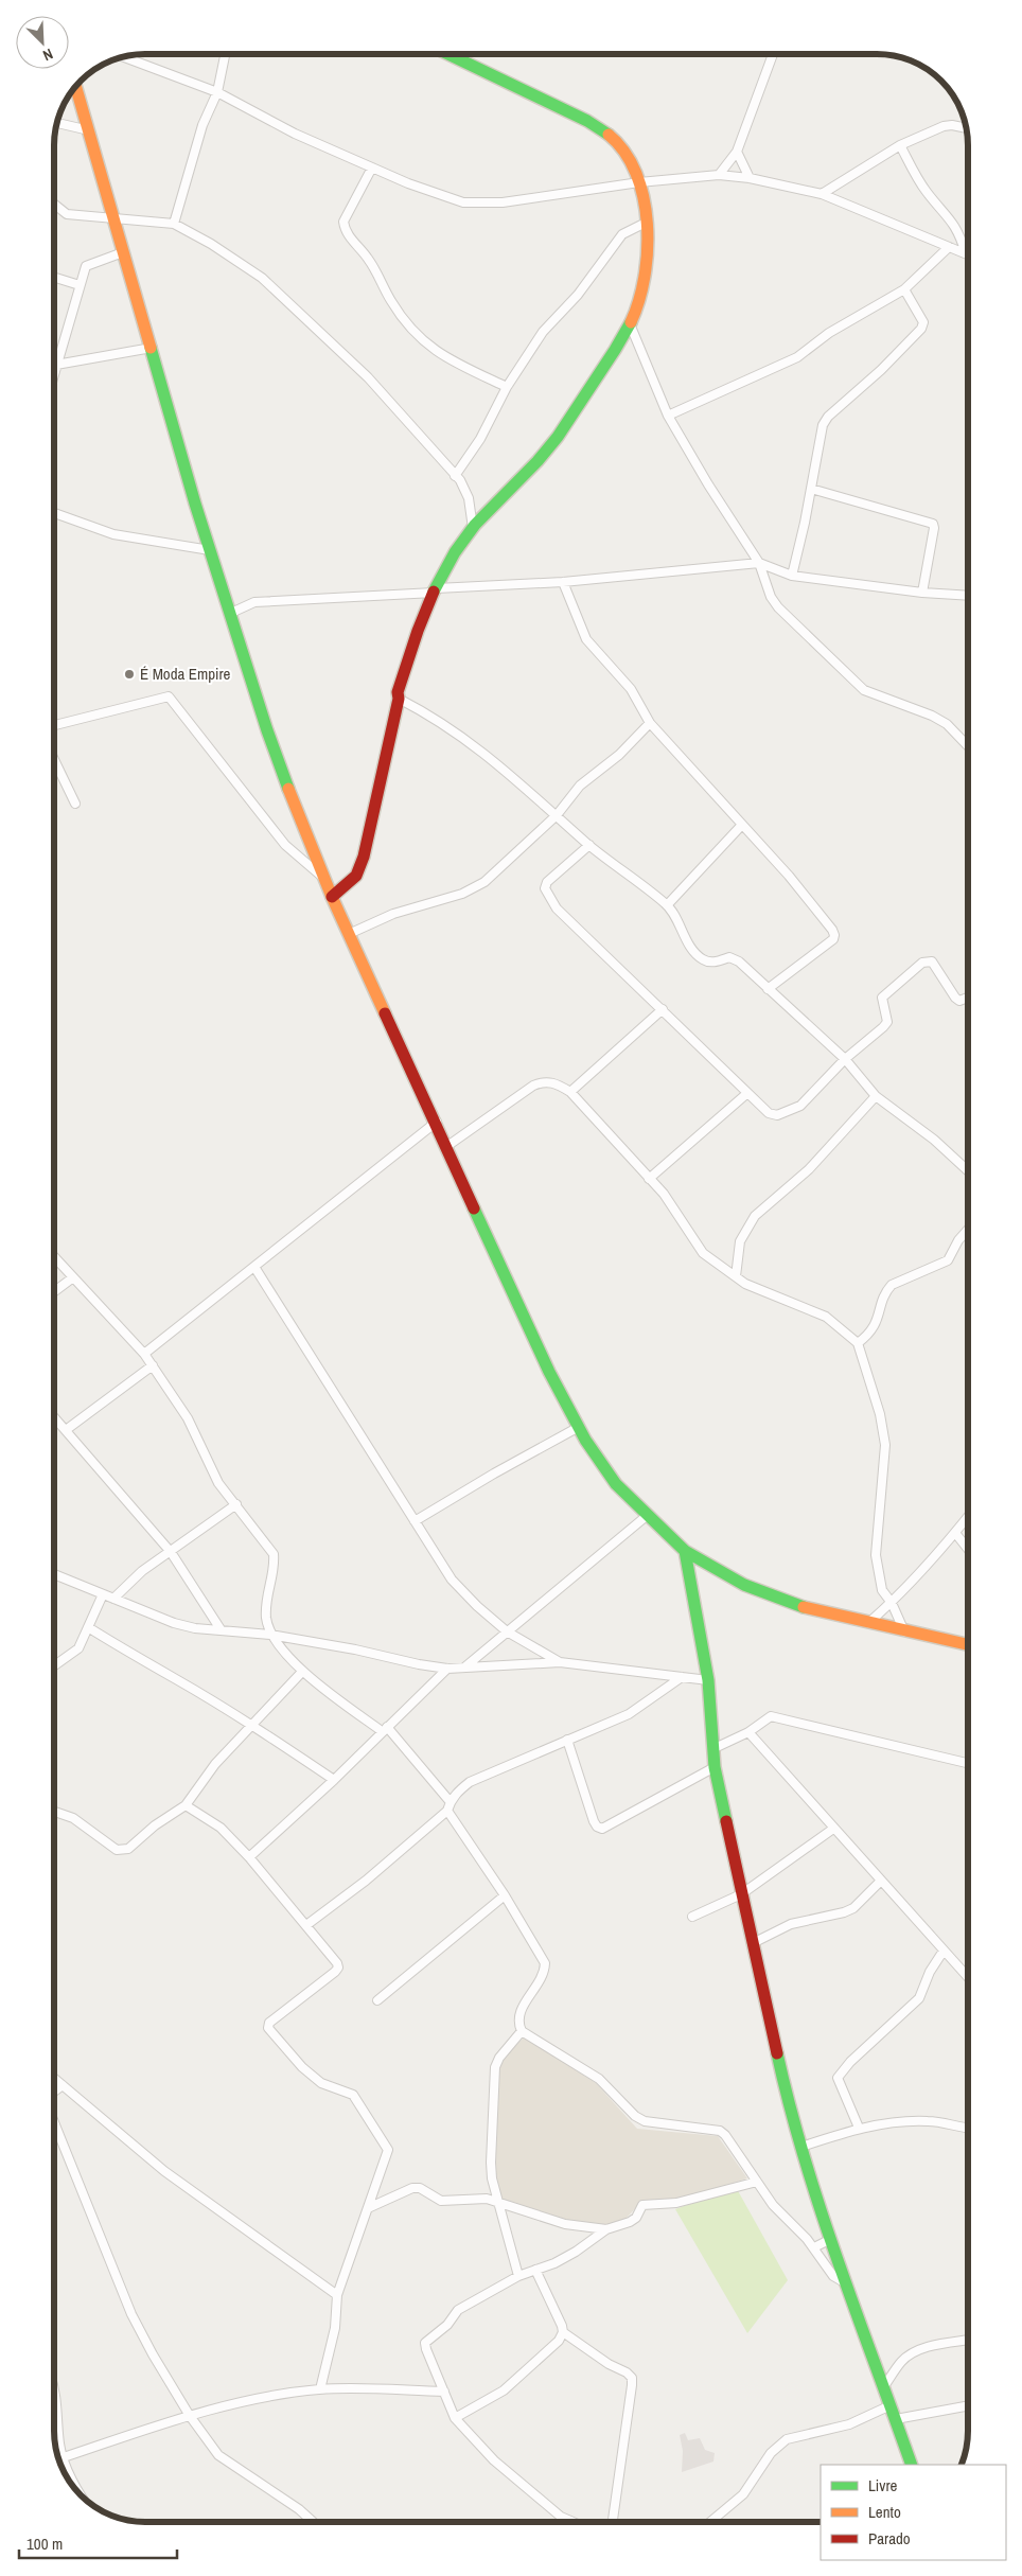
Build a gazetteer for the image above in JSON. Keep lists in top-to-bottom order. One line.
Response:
{"places":["É Moda Empire"],"legend":["Livre","Lento","Parado"],"scale_bar":"100 m","north":"bottom right"}
